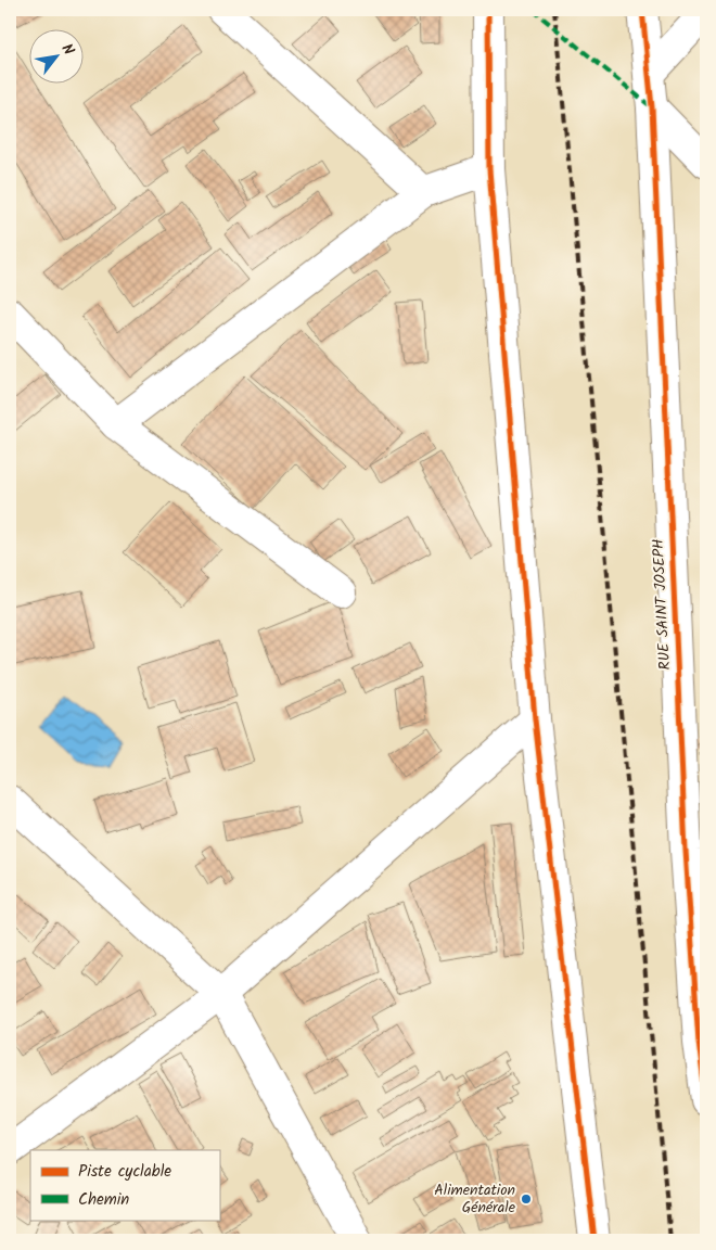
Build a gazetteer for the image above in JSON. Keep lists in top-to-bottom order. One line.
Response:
{"streets":{"street":["RUE SAINT JOSEPH"]},"places":["Alimentation Générale"],"legend":["Piste cyclable","Chemin"],"north":"top right"}
